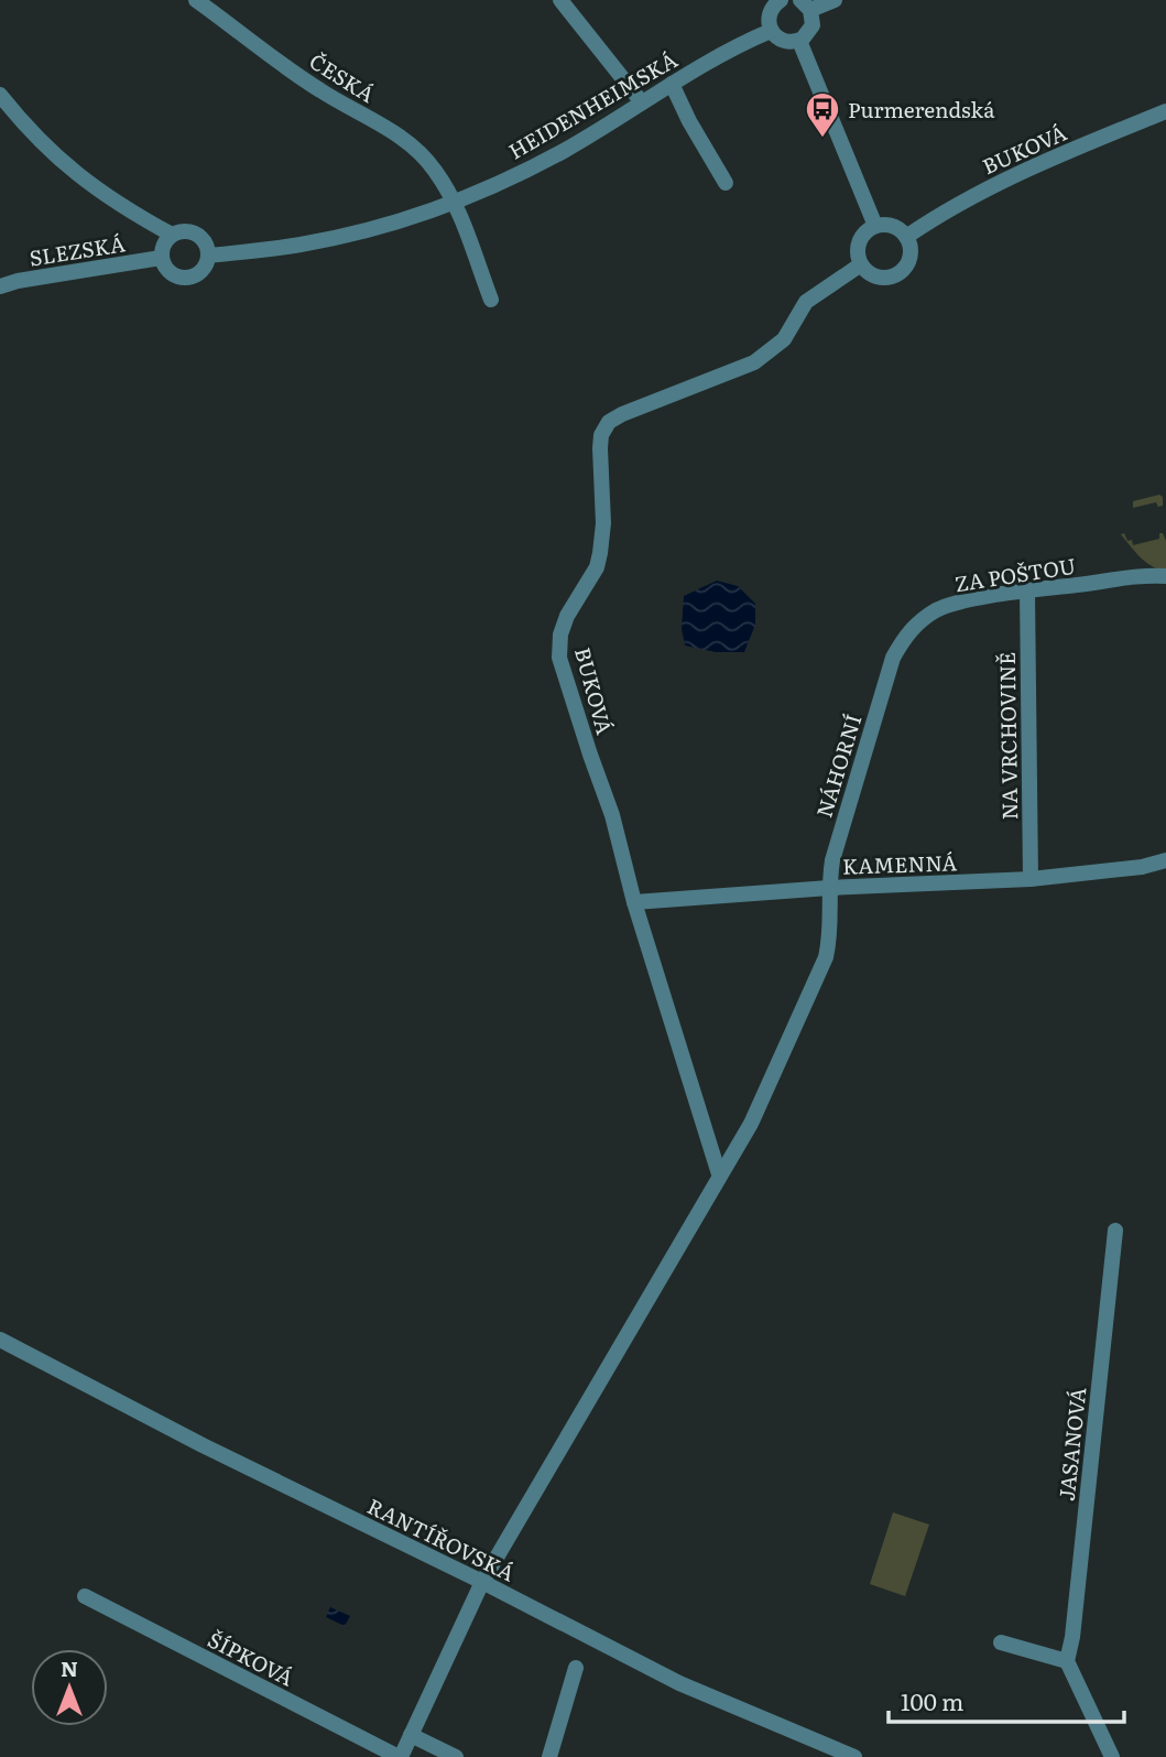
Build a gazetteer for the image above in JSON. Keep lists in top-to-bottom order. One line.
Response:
{"streets":{"street":["ČESKÁ","HEIDENHEIMSKÁ","BUKOVÁ","SLEZSKÁ","ZA POŠTOU","NA VRCHOVINĚ","NÁHORNÍ","KAMENNÁ","JASANOVÁ","RANTÍŘOVSKÁ","ŠÍPKOVÁ"]},"crossings":[["ČESKÁ","HEIDENHEIMSKÁ"],["HEIDENHEIMSKÁ","SLEZSKÁ"],["BUKOVÁ","NÁHORNÍ"],["BUKOVÁ","KAMENNÁ"],["BUKOVÁ","ŠÍPKOVÁ"],["ZA POŠTOU","NA VRCHOVINĚ"],["ZA POŠTOU","NÁHORNÍ"],["NA VRCHOVINĚ","KAMENNÁ"],["NÁHORNÍ","KAMENNÁ"],["NÁHORNÍ","ŠÍPKOVÁ"],["RANTÍŘOVSKÁ","ŠÍPKOVÁ"]],"places":{"bus stop":["Purmerendská"]},"scale_bar":"100 m","north":"top"}
